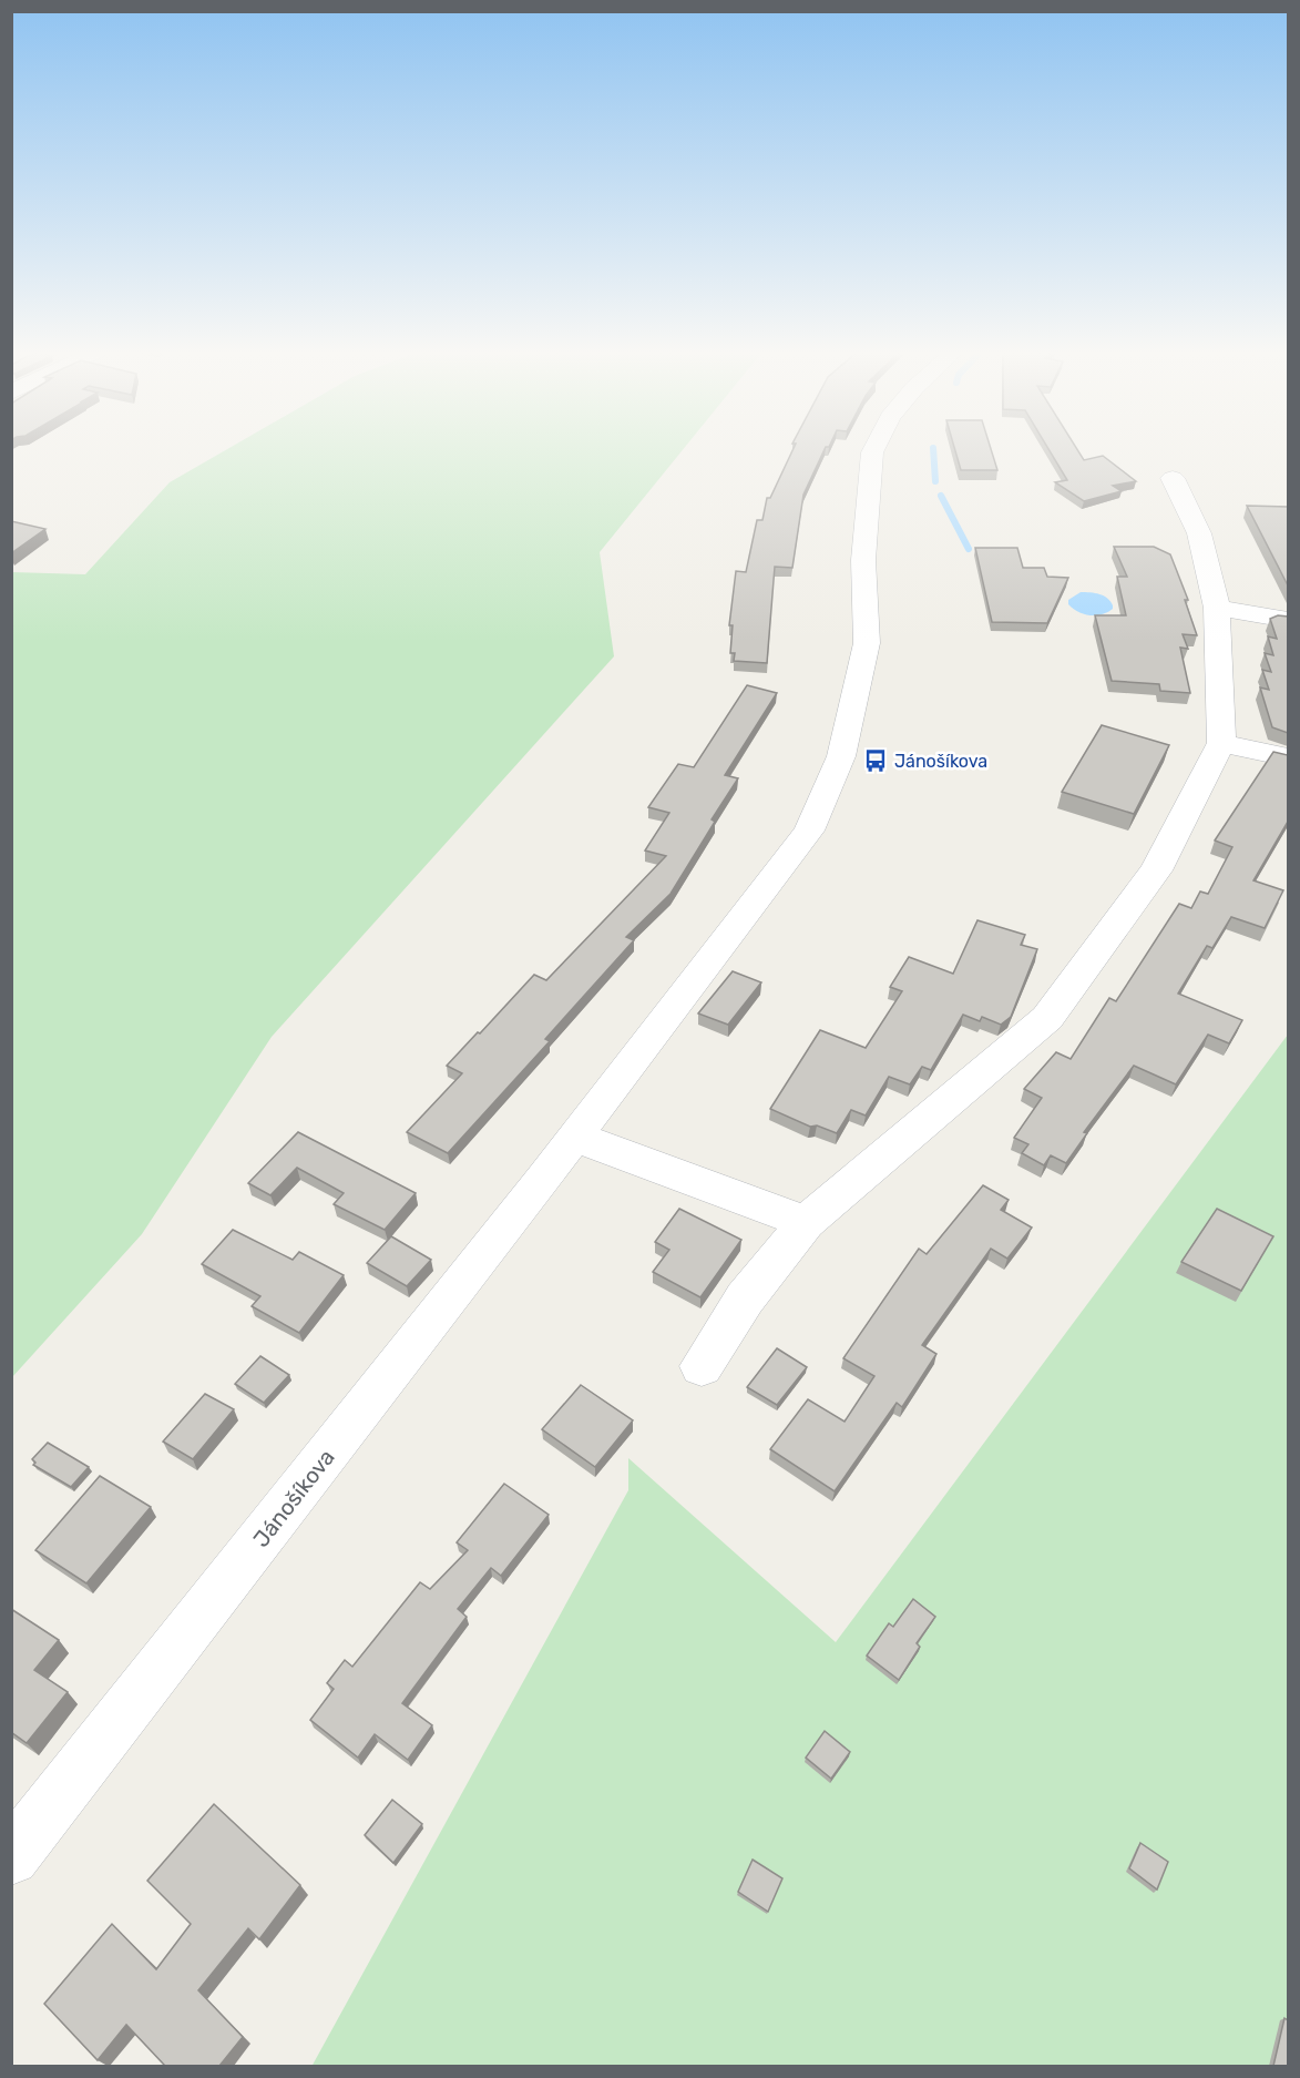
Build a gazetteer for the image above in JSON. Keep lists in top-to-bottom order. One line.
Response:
{"streets":{"street":["Jánošíkova"]},"places":{"bus stop":["Jánošíkova"]}}
